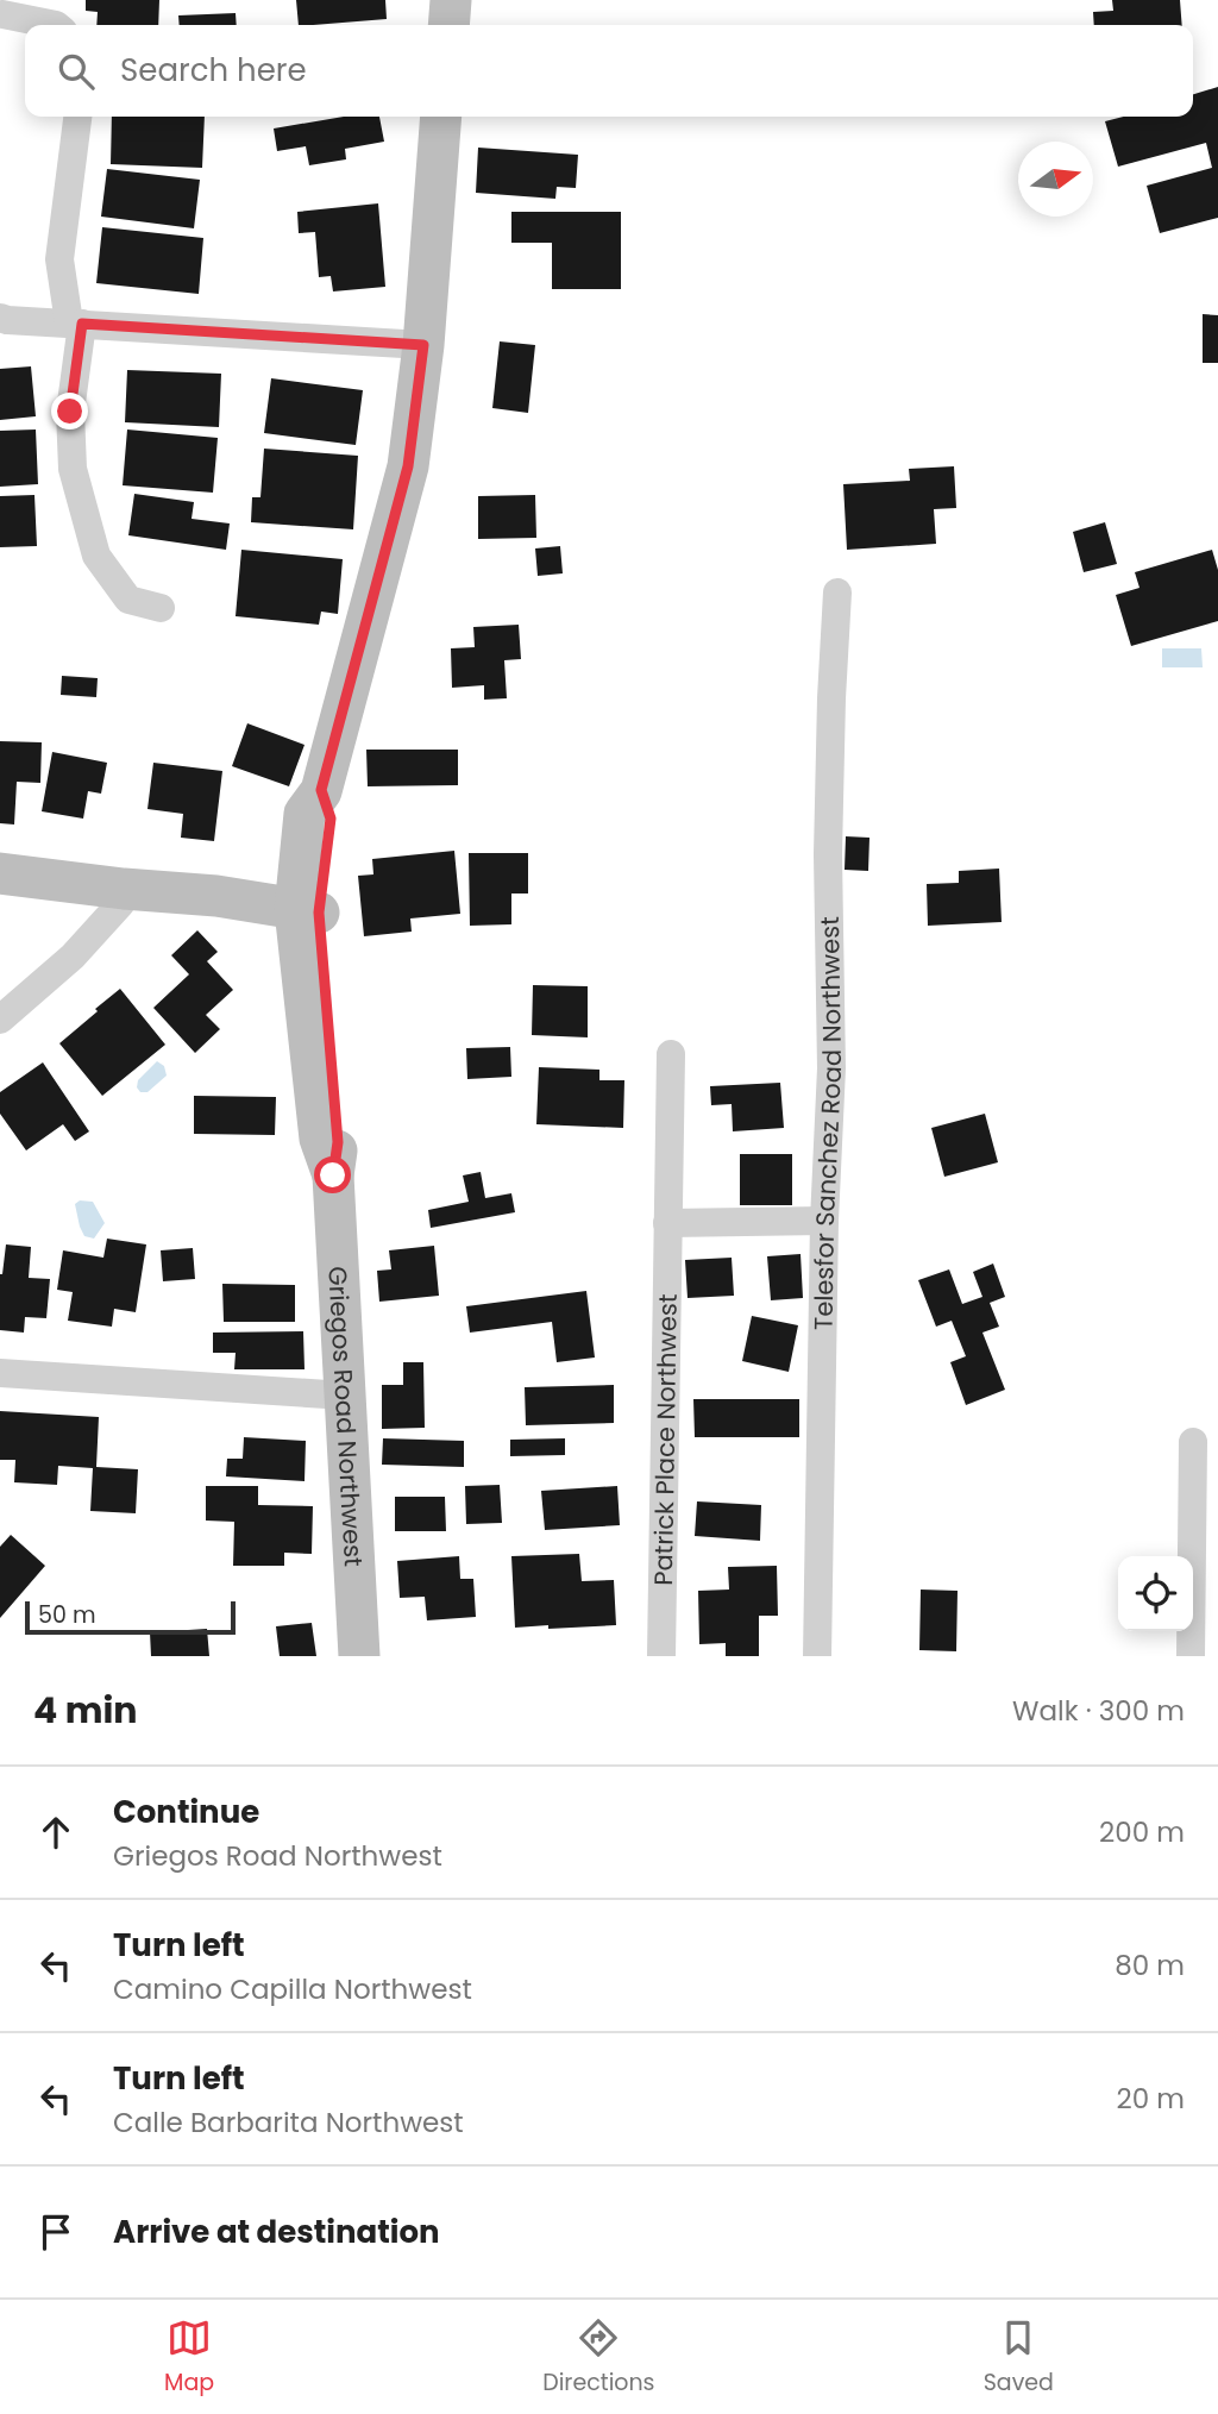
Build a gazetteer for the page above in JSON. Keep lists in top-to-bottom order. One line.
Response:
{"streets":{"main road":["Griegos Road Northwest"],"street":["Telesfor Sanchez Road Northwest","Patrick Place Northwest"]},"scale_bar":"50 m","north":"right","page":{"search":"Search here","scale":"50 m","heading":["4 min","Walk · 300 m"],"list":[["Continue","Griegos Road Northwest","200 m"],["Turn left","Camino Capilla Northwest","80 m"],["Turn left","Calle Barbarita Northwest","20 m"],"Arrive at destination"],"nav":["Map","Directions","Saved"]}}
